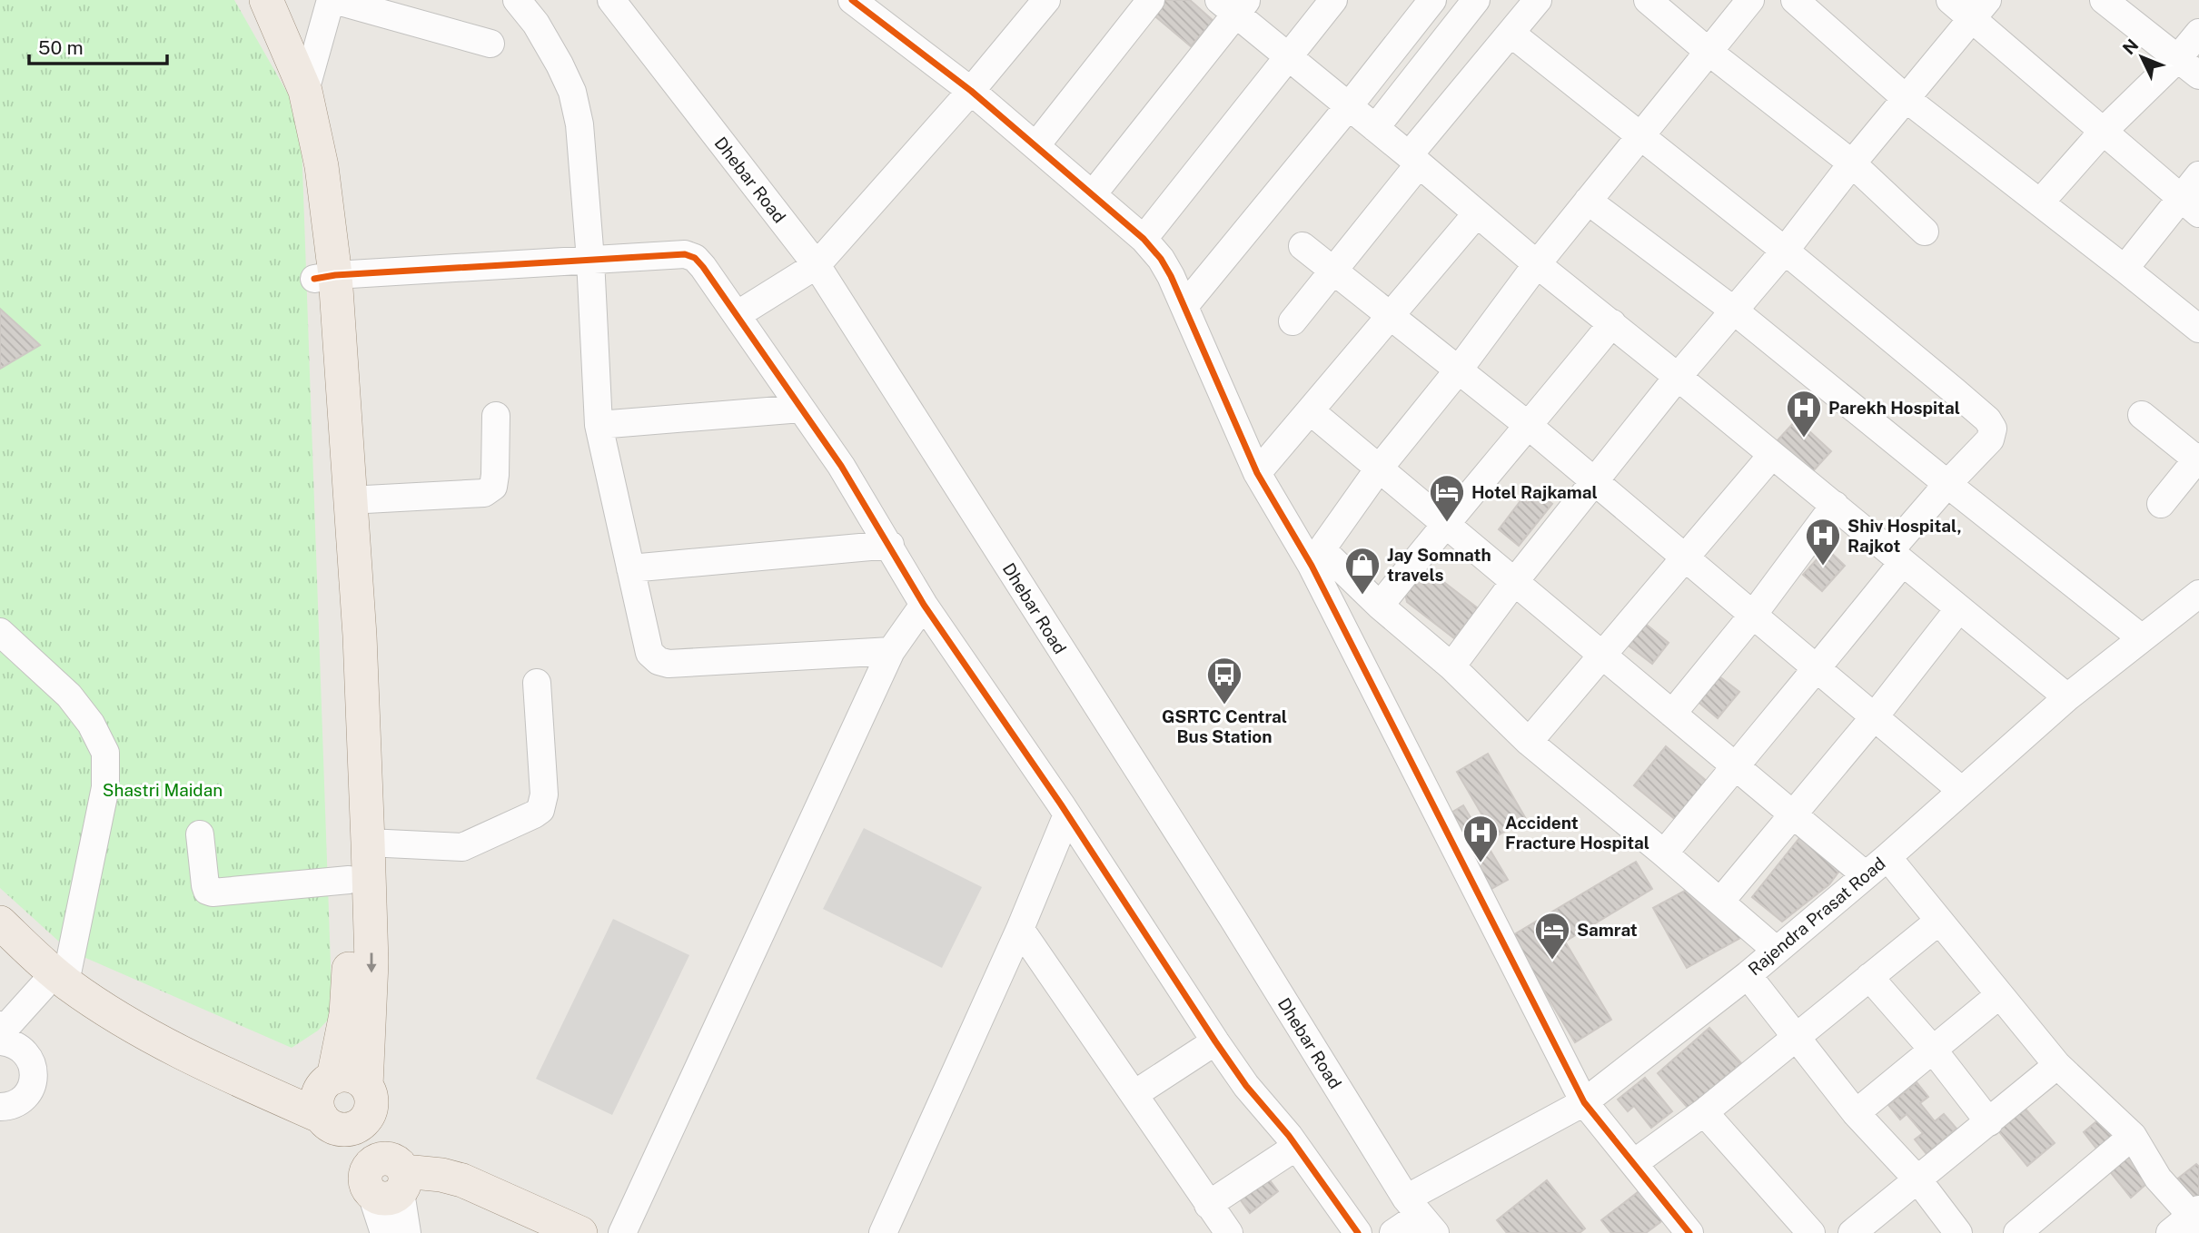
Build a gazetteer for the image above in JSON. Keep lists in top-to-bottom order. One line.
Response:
{"streets":{"street":["Dhebar Road","Rajendra Prasat Road"]},"crossings":[["Dhebar Road","Rajendra Prasat Road"]],"parks":["Shastri Maidan"],"places":{"hospital":["Parekh Hospital","Shiv Hospital, Rajkot","Accident Fracture Hospital"],"hotel":["Hotel Rajkamal","Samrat"],"shop":["Jay Somnath travels"],"bus stop":["GSRTC Central Bus Station"]},"scale_bar":"50 m","north":"top left"}
